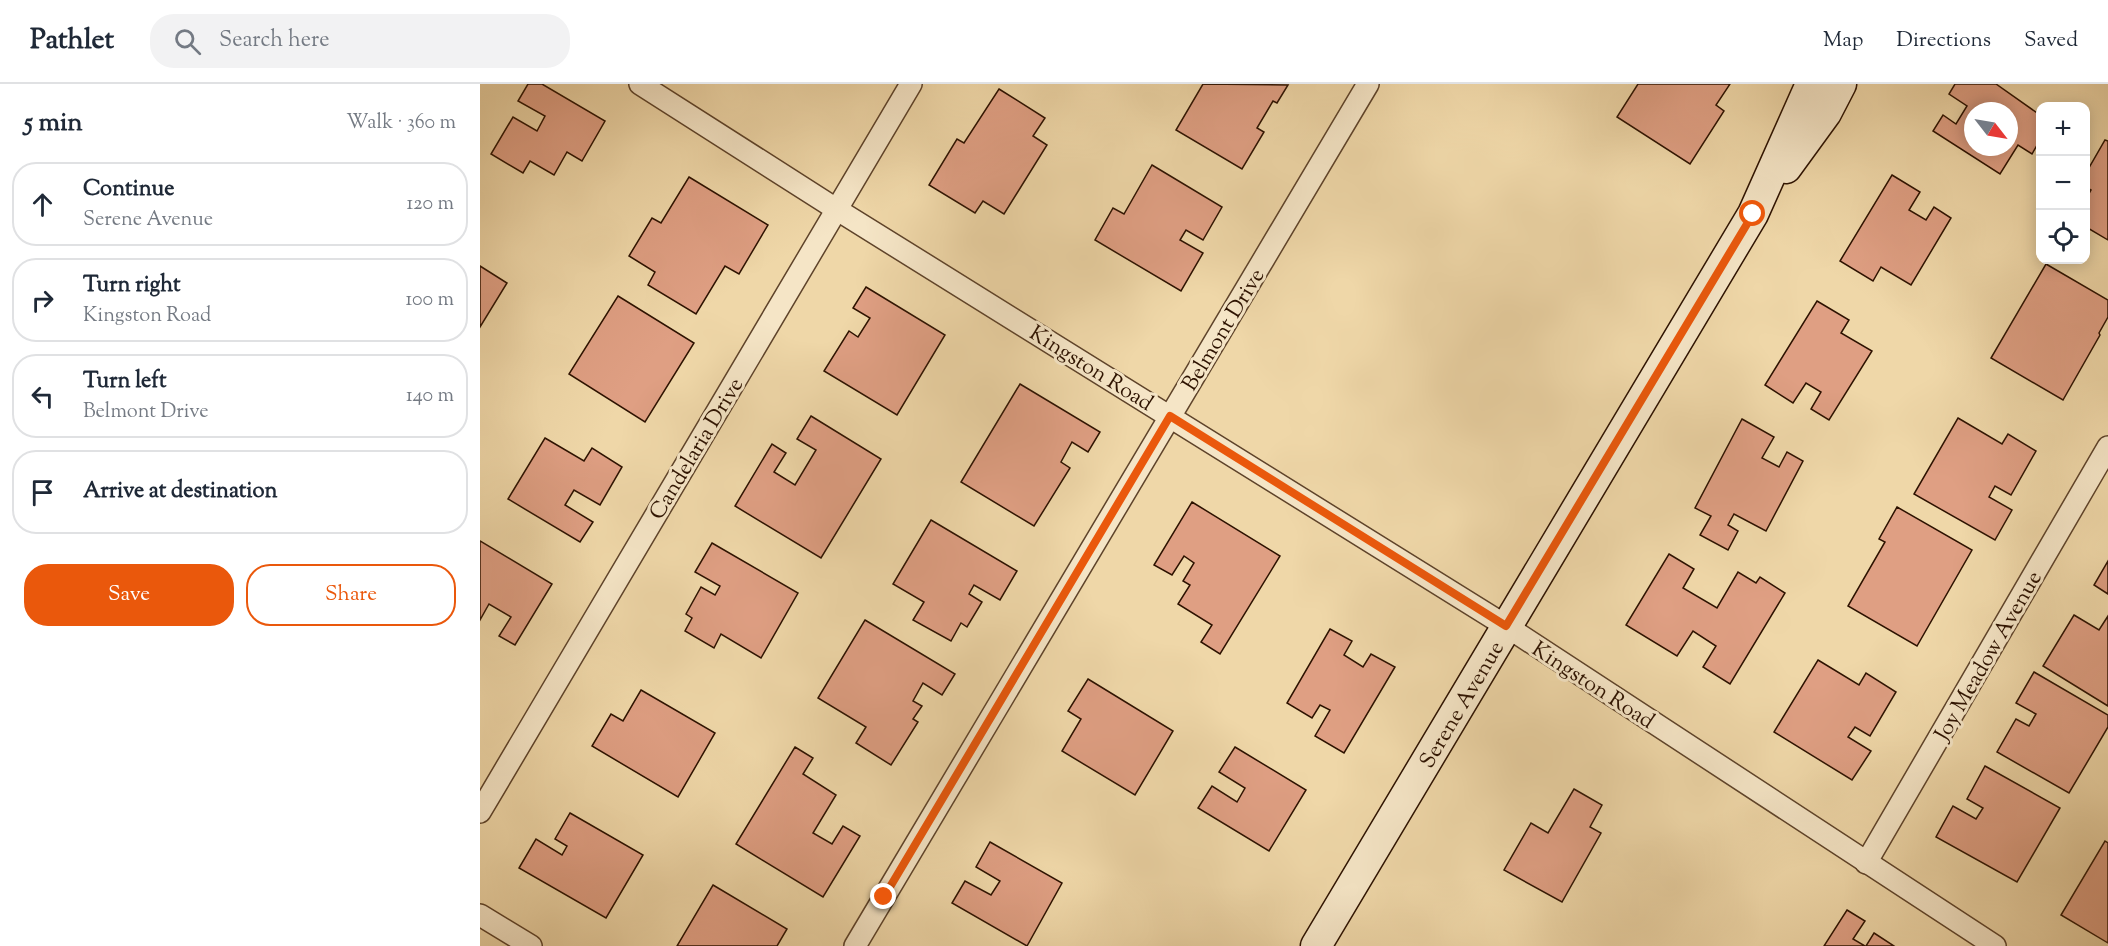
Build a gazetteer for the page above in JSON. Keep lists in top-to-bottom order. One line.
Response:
{"streets":{"street":["Belmont Drive","Kingston Road","Candelaria Drive","Joy Meadow Avenue","Serene Avenue"]},"crossings":[["Belmont Drive","Kingston Road"],["Kingston Road","Candelaria Drive"],["Kingston Road","Joy Meadow Avenue"],["Kingston Road","Serene Avenue"]],"north":"bottom right","page":{"header":"Pathlet","search":"Search here","nav":["Map","Directions","Saved"],"heading":["5 min","Walk · 360 m"],"map_buttons":["+","−"],"list":[["Continue","Serene Avenue","120 m"],["Turn right","Kingston Road","100 m"],["Turn left","Belmont Drive","140 m"],"Arrive at destination"],"buttons":["Save","Share"]}}
